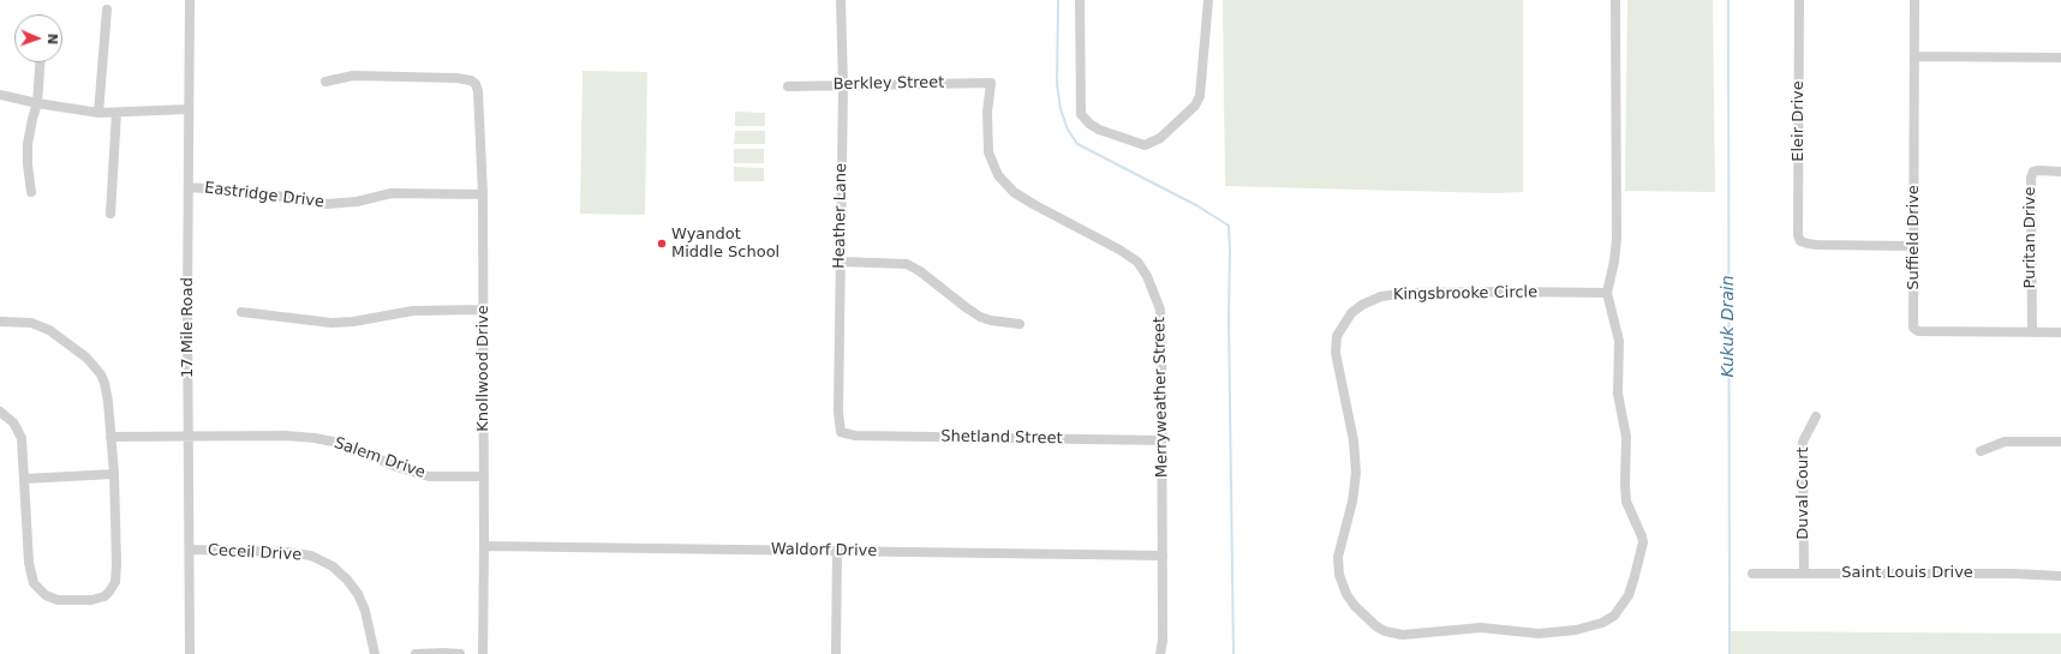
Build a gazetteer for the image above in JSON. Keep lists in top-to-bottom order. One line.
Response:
{"streets":{"street":["Berkley Street","Eleir Drive","Eastridge Drive","Heather Lane","Suffield Drive","Puritan Drive","Kingsbrooke Circle","17 Mile Road","Knollwood Drive","Merryweather Street","Shetland Street","Salem Drive","Duval Court","Waldorf Drive","Ceceil Drive","Saint Louis Drive"]},"crossings":[["Berkley Street","Heather Lane"],["Berkley Street","Merryweather Street"],["Eleir Drive","Suffield Drive"],["Eastridge Drive","17 Mile Road"],["Eastridge Drive","Knollwood Drive"],["Heather Lane","Shetland Street"],["Suffield Drive","Puritan Drive"],["17 Mile Road","Salem Drive"],["17 Mile Road","Ceceil Drive"],["Knollwood Drive","Salem Drive"],["Knollwood Drive","Waldorf Drive"],["Merryweather Street","Shetland Street"],["Merryweather Street","Waldorf Drive"],["Duval Court","Saint Louis Drive"]],"water":["Kukuk Drain"],"places":["Wyandot Middle School"],"north":"right"}
